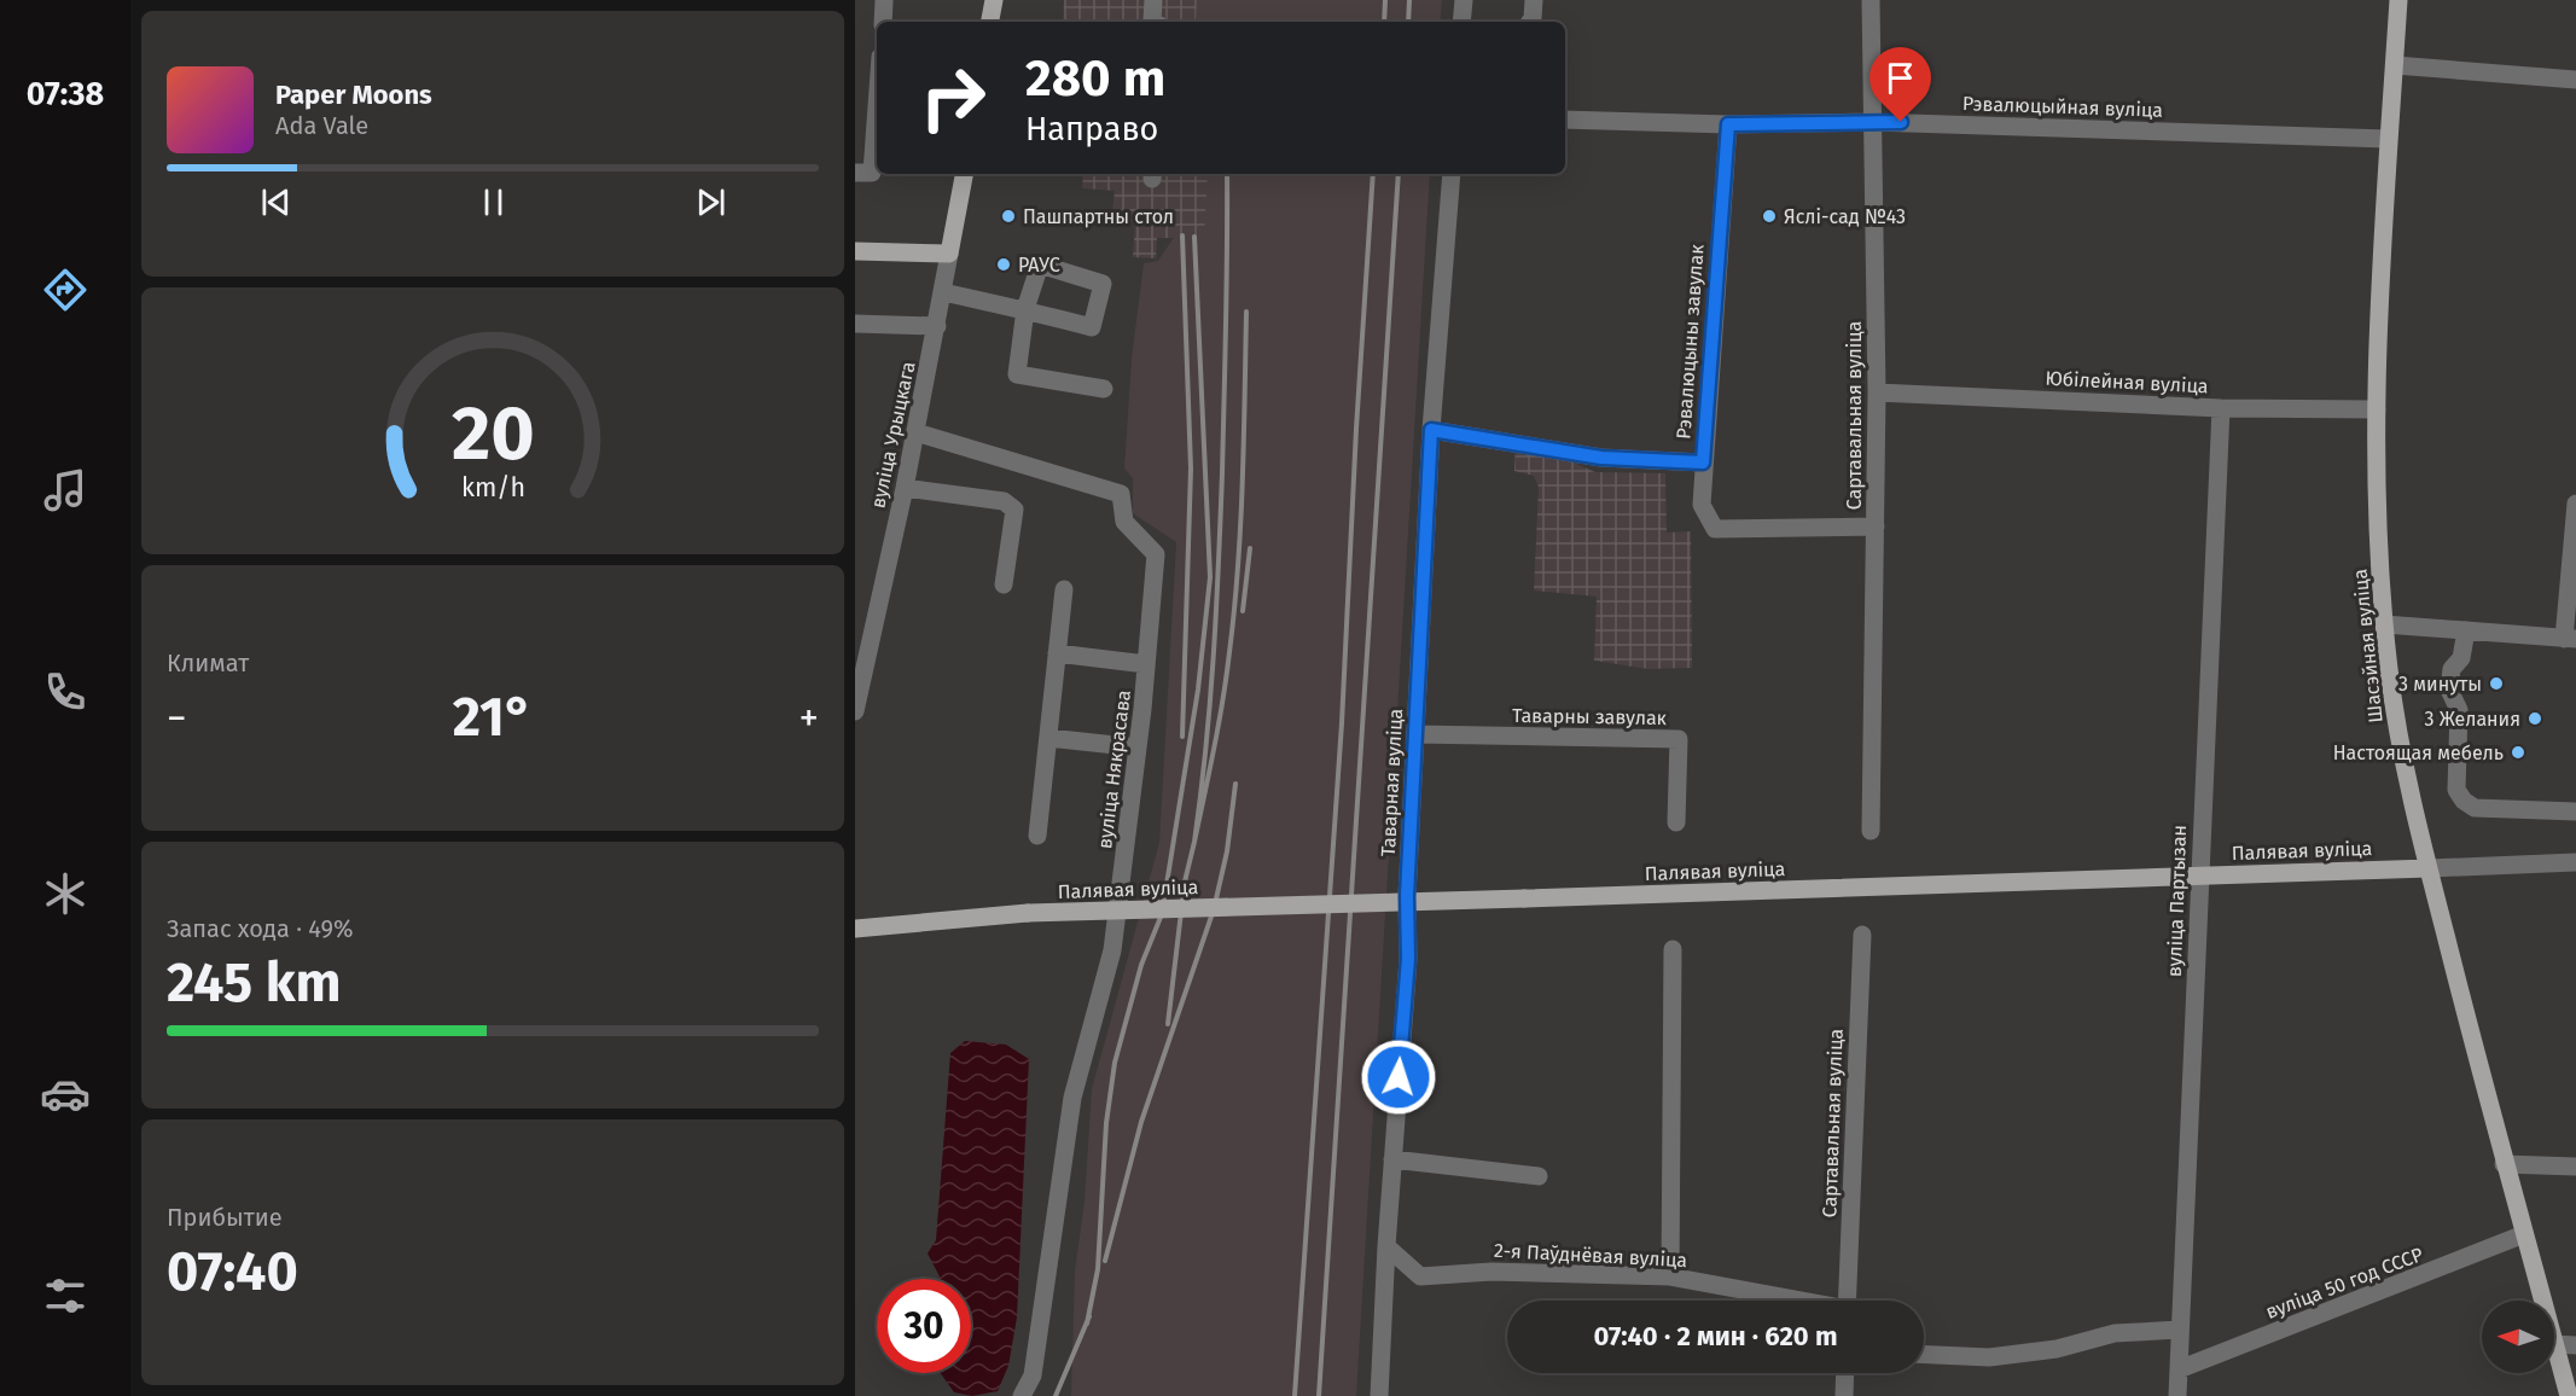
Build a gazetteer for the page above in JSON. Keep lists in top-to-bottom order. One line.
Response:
{"streets":{"main road":["вуліца Урыцкага","Шасэйная вуліца","Палявая вуліца"],"street":["Рэвалюцыйная вуліца","Рэвалюцыны завулак","Юбілейная вуліца","Сартавальная вуліца","Таварны завулак","вуліца Някрасава","Таварная вуліца","вуліца Партызан","2-я Паўднёвая вуліца","вуліца 50 год СССР"]},"crossings":[["Рэвалюцыйная вуліца","Рэвалюцыны завулак"],["Рэвалюцыйная вуліца","Сартавальная вуліца"],["Рэвалюцыйная вуліца","Шасэйная вуліца"],["Рэвалюцыны завулак","Сартавальная вуліца"],["Юбілейная вуліца","Сартавальная вуліца"],["Юбілейная вуліца","Шасэйная вуліца"],["Юбілейная вуліца","вуліца Партызан"],["вуліца Урыцкага","вуліца Някрасава"],["Шасэйная вуліца","Палявая вуліца"],["Шасэйная вуліца","вуліца 50 год СССР"],["Таварны завулак","Таварная вуліца"],["Таварная вуліца","2-я Паўднёвая вуліца"],["Палявая вуліца","вуліца Партызан"],["вуліца Партызан","вуліца 50 год СССР"]],"places":["Пашпартны стол","Яслі-сад №43","РАУС","3 минуты","3 Желания","Настоящая мебель"],"north":"left","page":{"tabs":"07:38","turn":["280 m","Направо"],"song":["Paper Moons","Ada Vale"],"tile":["Климат",["Запас хода · 49%","245 km"],["Прибытие","07:40"]],"heat":["−","21°","+"],"limit":"30","trip":"07:40 · 2 мин · 620 m","gauge":["20","km/h"]}}
